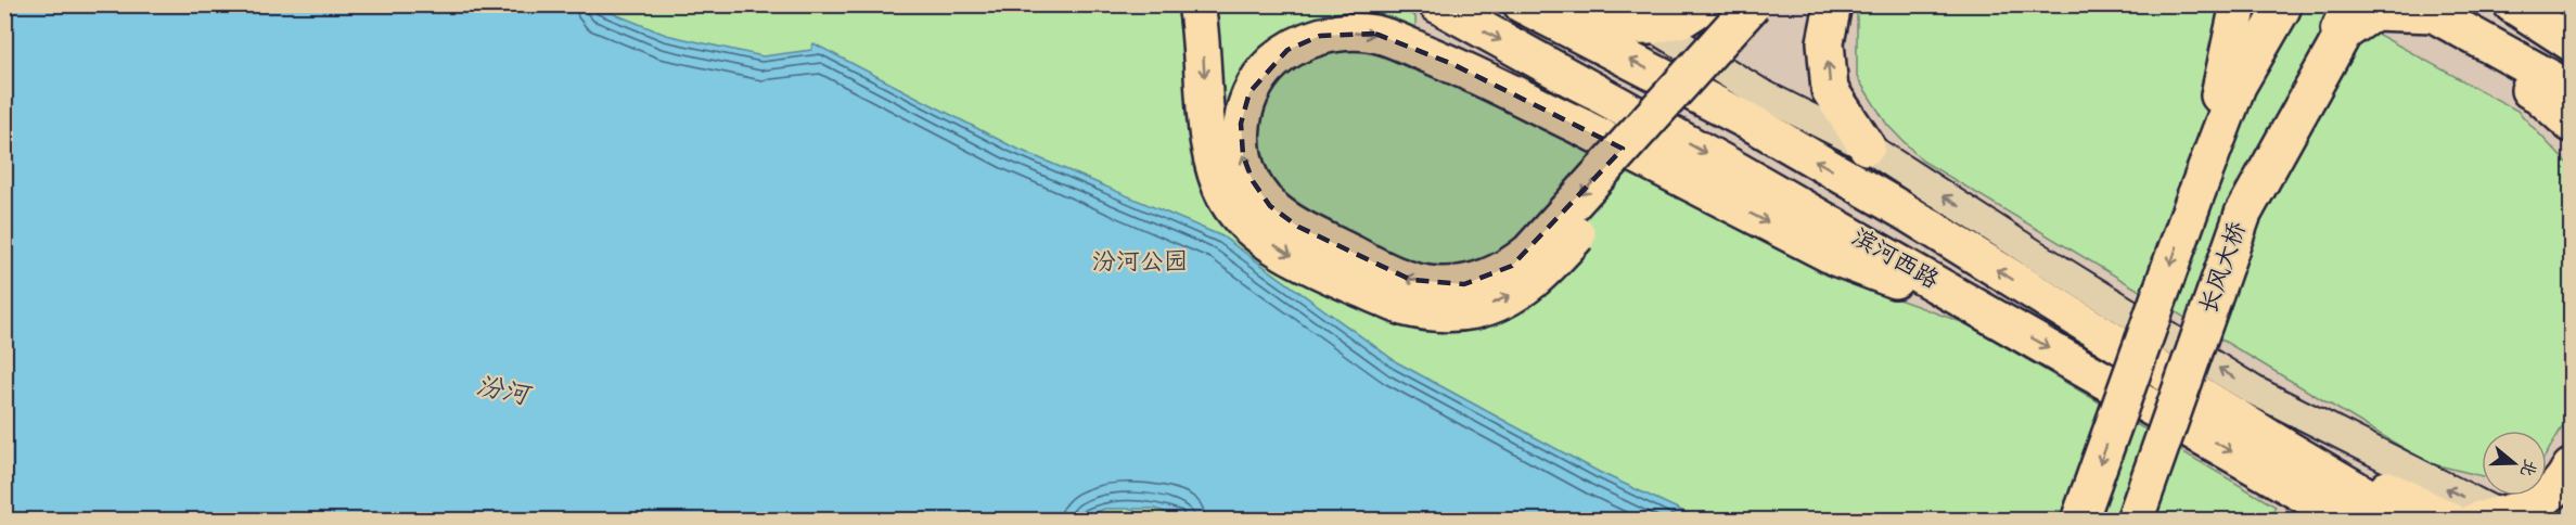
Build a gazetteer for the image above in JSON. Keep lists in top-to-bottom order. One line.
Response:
{"streets":{"highway":["滨河西路","长风大桥"]},"water":["汾河"],"parks":["汾河公园"],"north":"right"}
